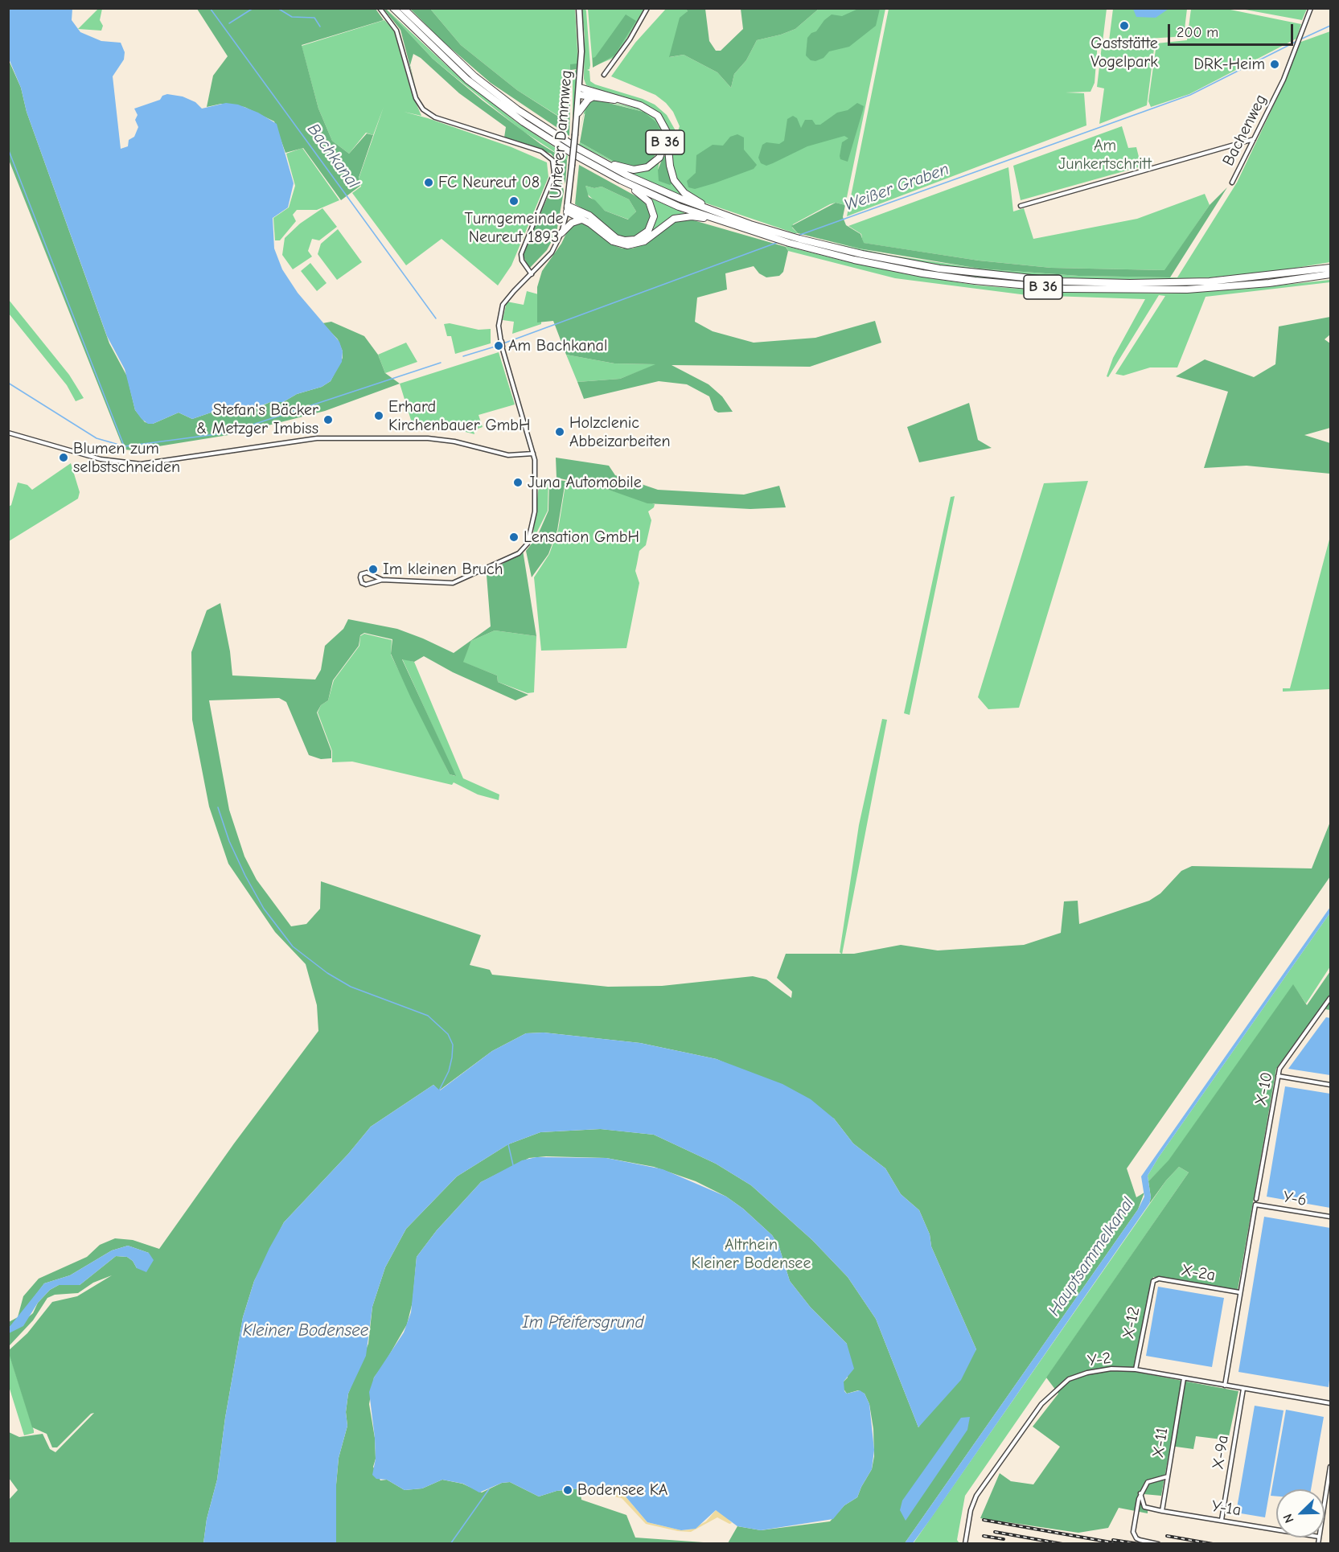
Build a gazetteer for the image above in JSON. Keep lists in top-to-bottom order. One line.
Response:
{"streets":{"highway":["B 36"],"main road":["Unterer Dammweg"],"street":["Bachenweg","X-10","Y-6","X-2a","X-12","Y-2","X-11","X-9a","Y-1a"]},"crossings":[["Unterer Dammweg","B 36"],["Y-6","X-2a"],["X-2a","X-12"],["X-12","Y-2"],["Y-2","X-11"],["Y-2","X-9a"],["X-11","Y-1a"],["X-9a","Y-1a"]],"water":["Bachkanal","Weißer Graben","Hauptsammelkanal","Im Pfeifersgrund","Kleiner Bodensee"],"parks":["Am Junkertschritt","Altrhein Kleiner Bodensee"],"places":["Gaststätte Vogelpark","DRK-Heim","FC Neureut 08","Turngemeinde Neureut 1893","Am Bachkanal","Erhard Kirchenbauer GmbH","Stefan's Bäcker & Metzger Imbiss","Holzclenic Abbeizarbeiten","Blumen zum selbstschneiden","Juna Automobile","Lensation GmbH","Im kleinen Bruch","Bodensee KA"],"scale_bar":"200 m","north":"bottom left"}
